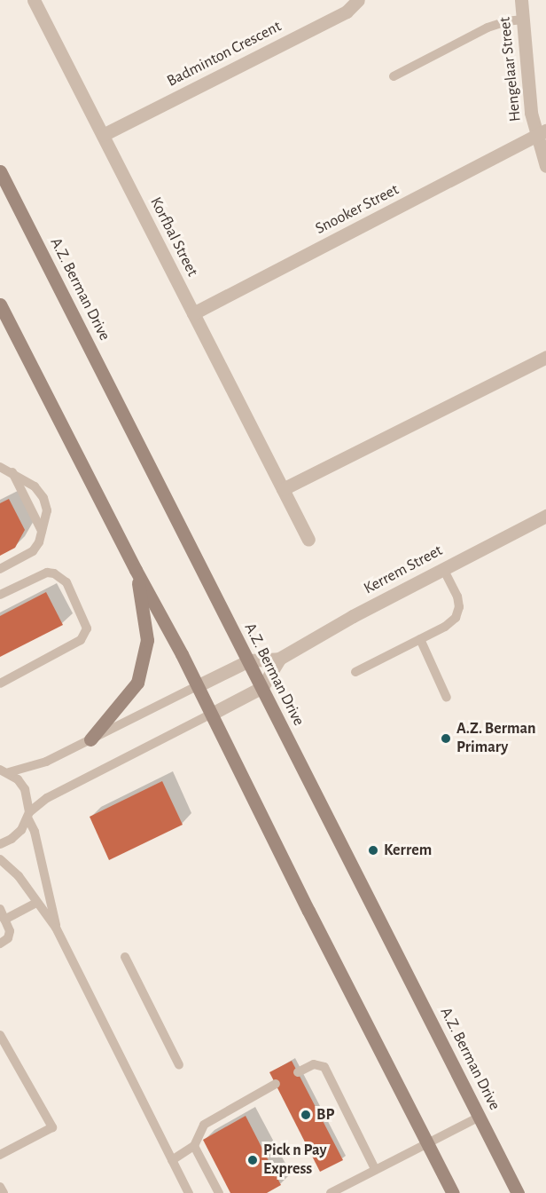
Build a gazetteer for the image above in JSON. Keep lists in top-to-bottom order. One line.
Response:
{"streets":{"main road":["A.Z. Berman Drive"],"street":["Badminton Crescent","Hengelaar Street","Snooker Street","Korfbal Street","Kerrem Street"]},"crossings":[["Badminton Crescent","Korfbal Street"],["Hengelaar Street","Snooker Street"],["Snooker Street","Korfbal Street"],["A.Z. Berman Drive","Kerrem Street"]],"places":["A.Z. Berman Primary","Kerrem","BP","Pick n Pay Express"]}
